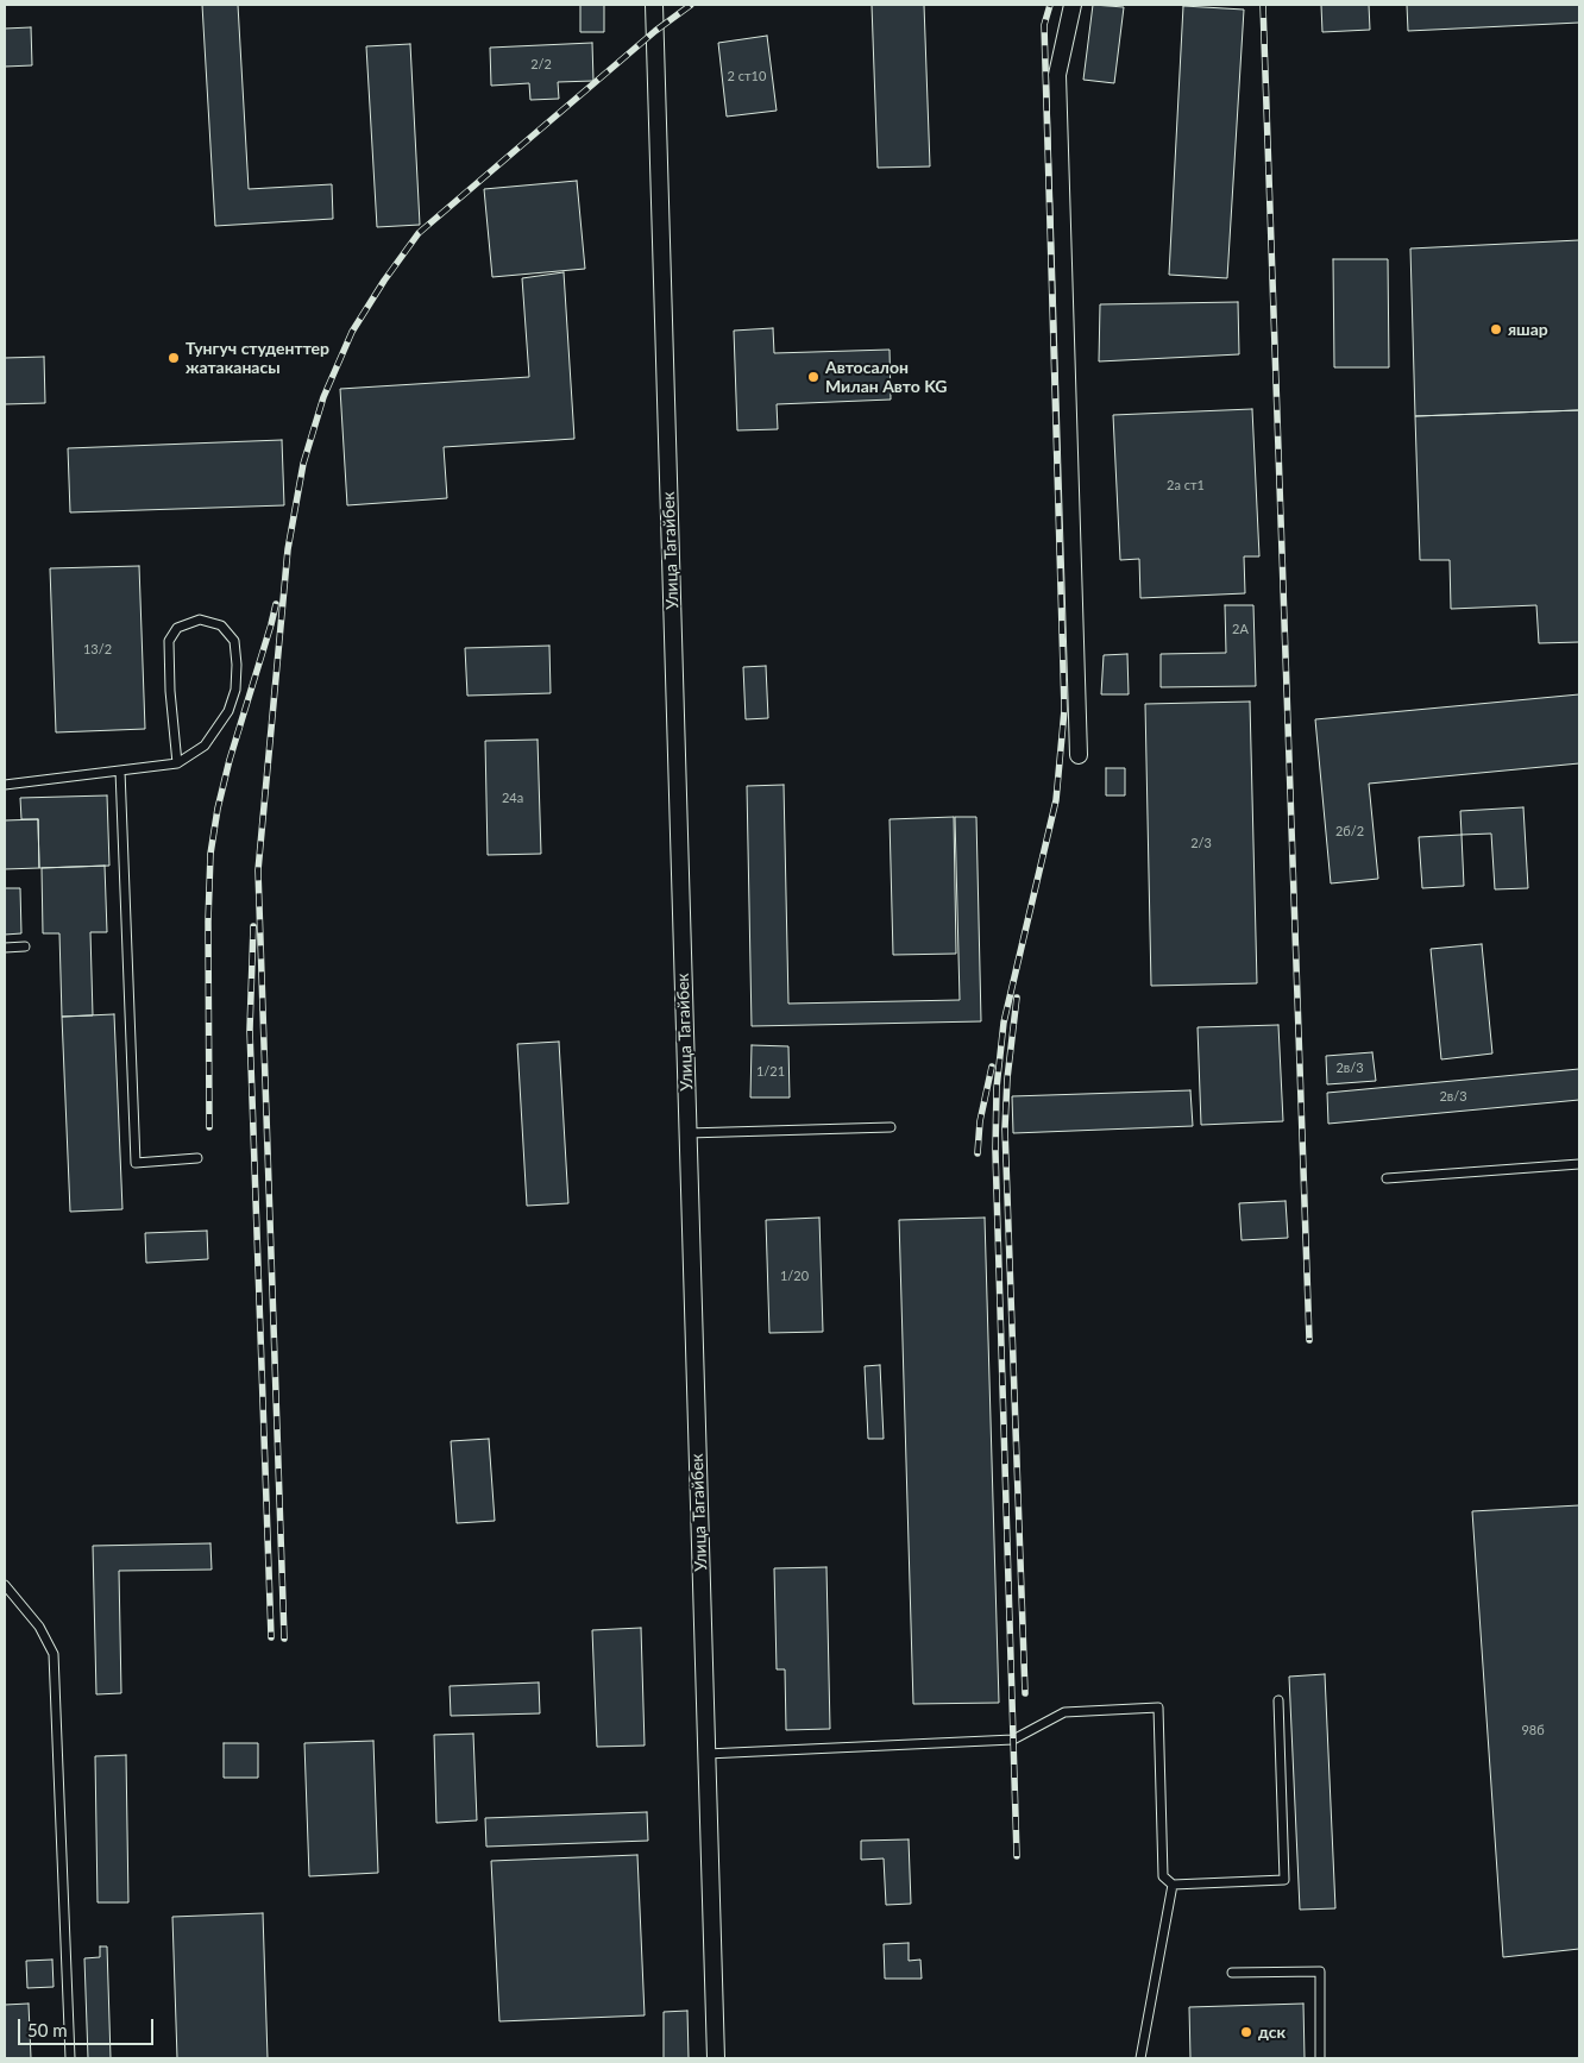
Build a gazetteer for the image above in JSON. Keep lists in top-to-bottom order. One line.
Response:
{"streets":{"street":["Улица Тагайбек"]},"places":["яшар","Тунгуч студенттер жатаканасы","Автосалон Милан Авто KG","дск"],"house_numbers":["2/2","2 ст10","2а ст1","2А","13/2","24а","2б/2","2/3","2в/3","1/21","2в/3","1/20","98б"],"scale_bar":"50 m"}
